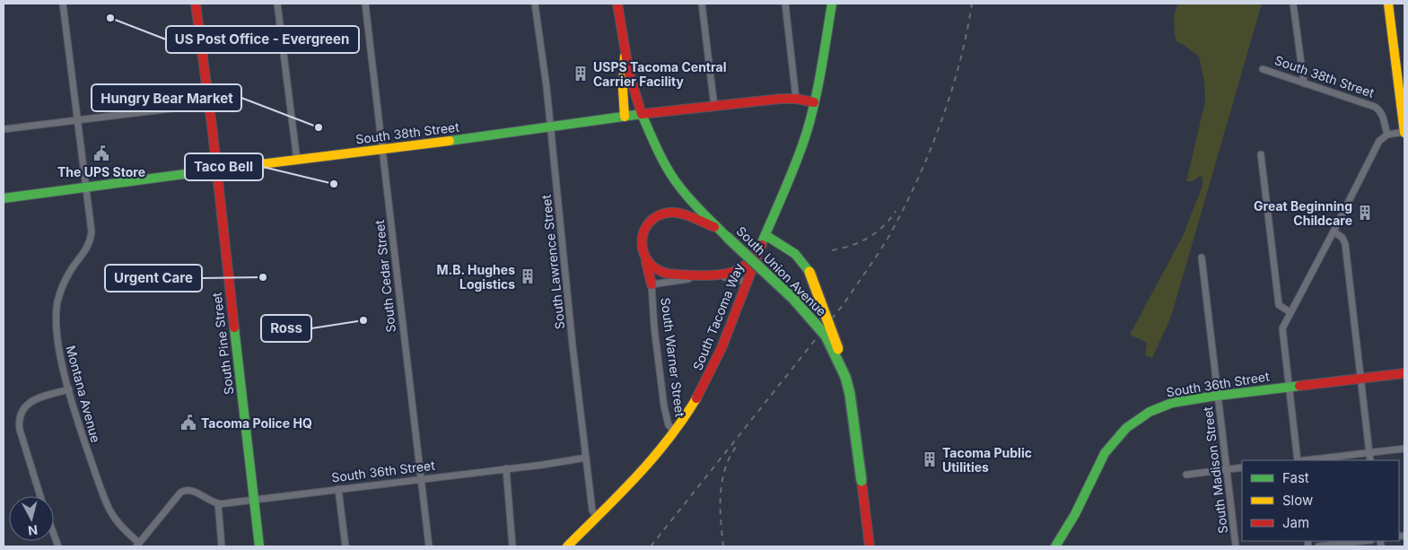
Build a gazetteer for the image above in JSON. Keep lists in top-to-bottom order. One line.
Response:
{"streets":{"main road":["South 38th Street","South Union Avenue","South Tacoma Way","South Pine Street","South 36th Street"],"street":["South Lawrence Street","South Cedar Street","South Warner Street","Montana Avenue","South Madison Street"]},"crossings":[["South 38th Street","South Lawrence Street"],["South 38th Street","South Union Avenue"],["South 38th Street","South Cedar Street"],["South 38th Street","South Tacoma Way"],["South 38th Street","South Pine Street"],["South 38th Street","Montana Avenue"],["South Lawrence Street","South Tacoma Way"],["South Lawrence Street","South 36th Street"],["South Cedar Street","South 36th Street"],["South Tacoma Way","South Warner Street"],["South Pine Street","South 36th Street"],["South 36th Street","South Madison Street"]],"places":{"other":["US Post Office - Evergreen","Hungry Bear Market","Taco Bell","Urgent Care","Ross"],"building":["USPS Tacoma Central Carrier Facility","Great Beginning Childcare","M.B. Hughes Logistics","Tacoma Public Utilities"],"public building":["The UPS Store","Tacoma Police HQ"]},"legend":["Fast","Slow","Jam"],"north":"bottom"}
